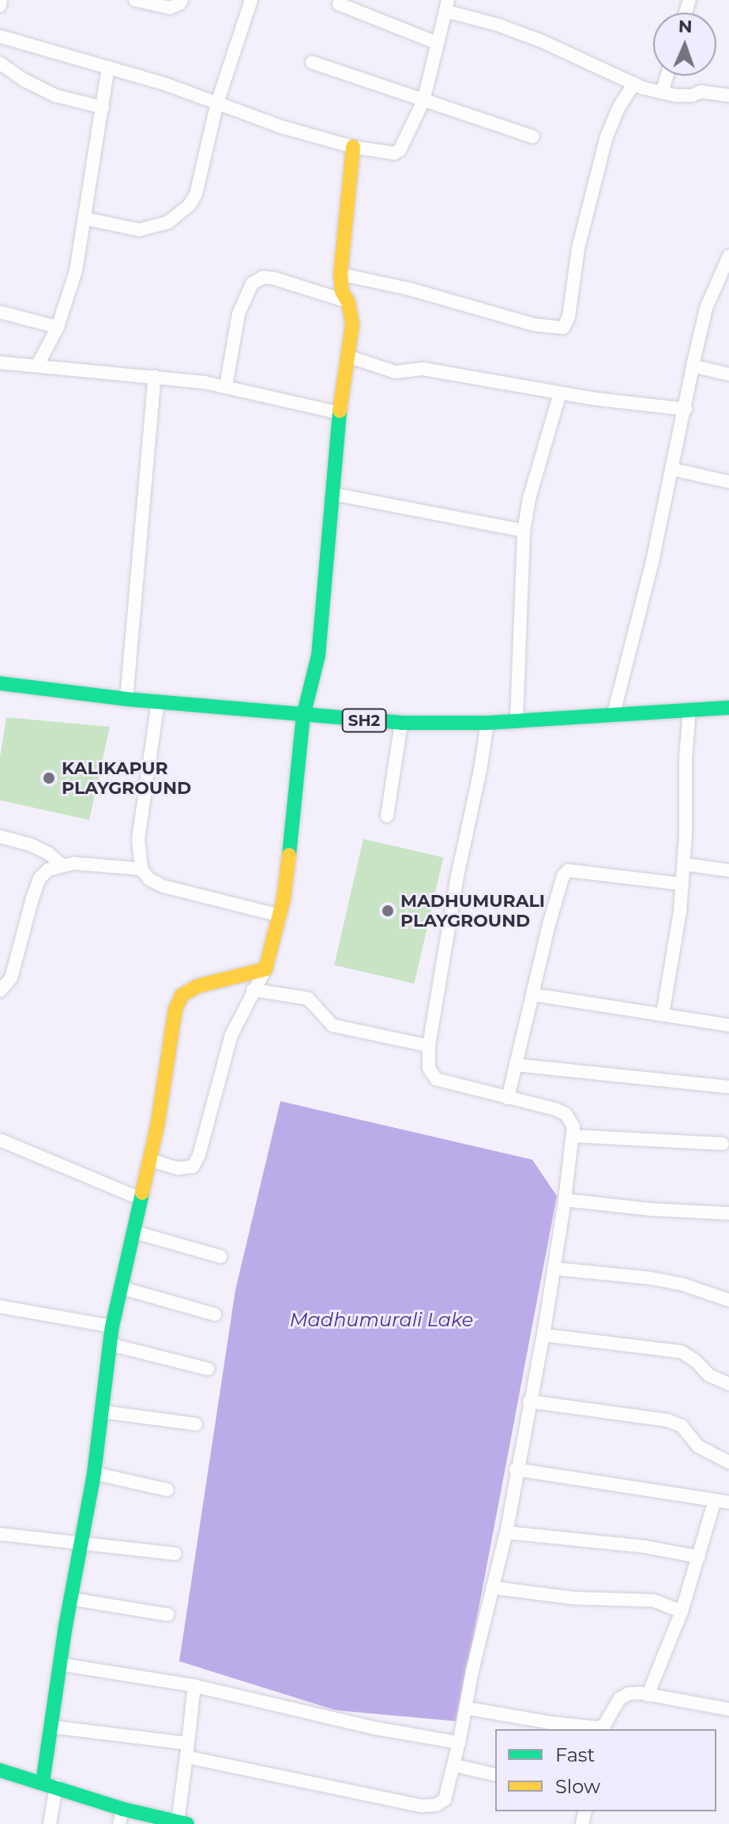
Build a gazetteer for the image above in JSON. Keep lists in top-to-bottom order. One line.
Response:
{"streets":{"street":["SH2"]},"water":["Madhumurali Lake"],"places":["KALIKAPUR PLAYGROUND","MADHUMURALI PLAYGROUND"],"legend":["Fast","Slow"],"north":"top"}
